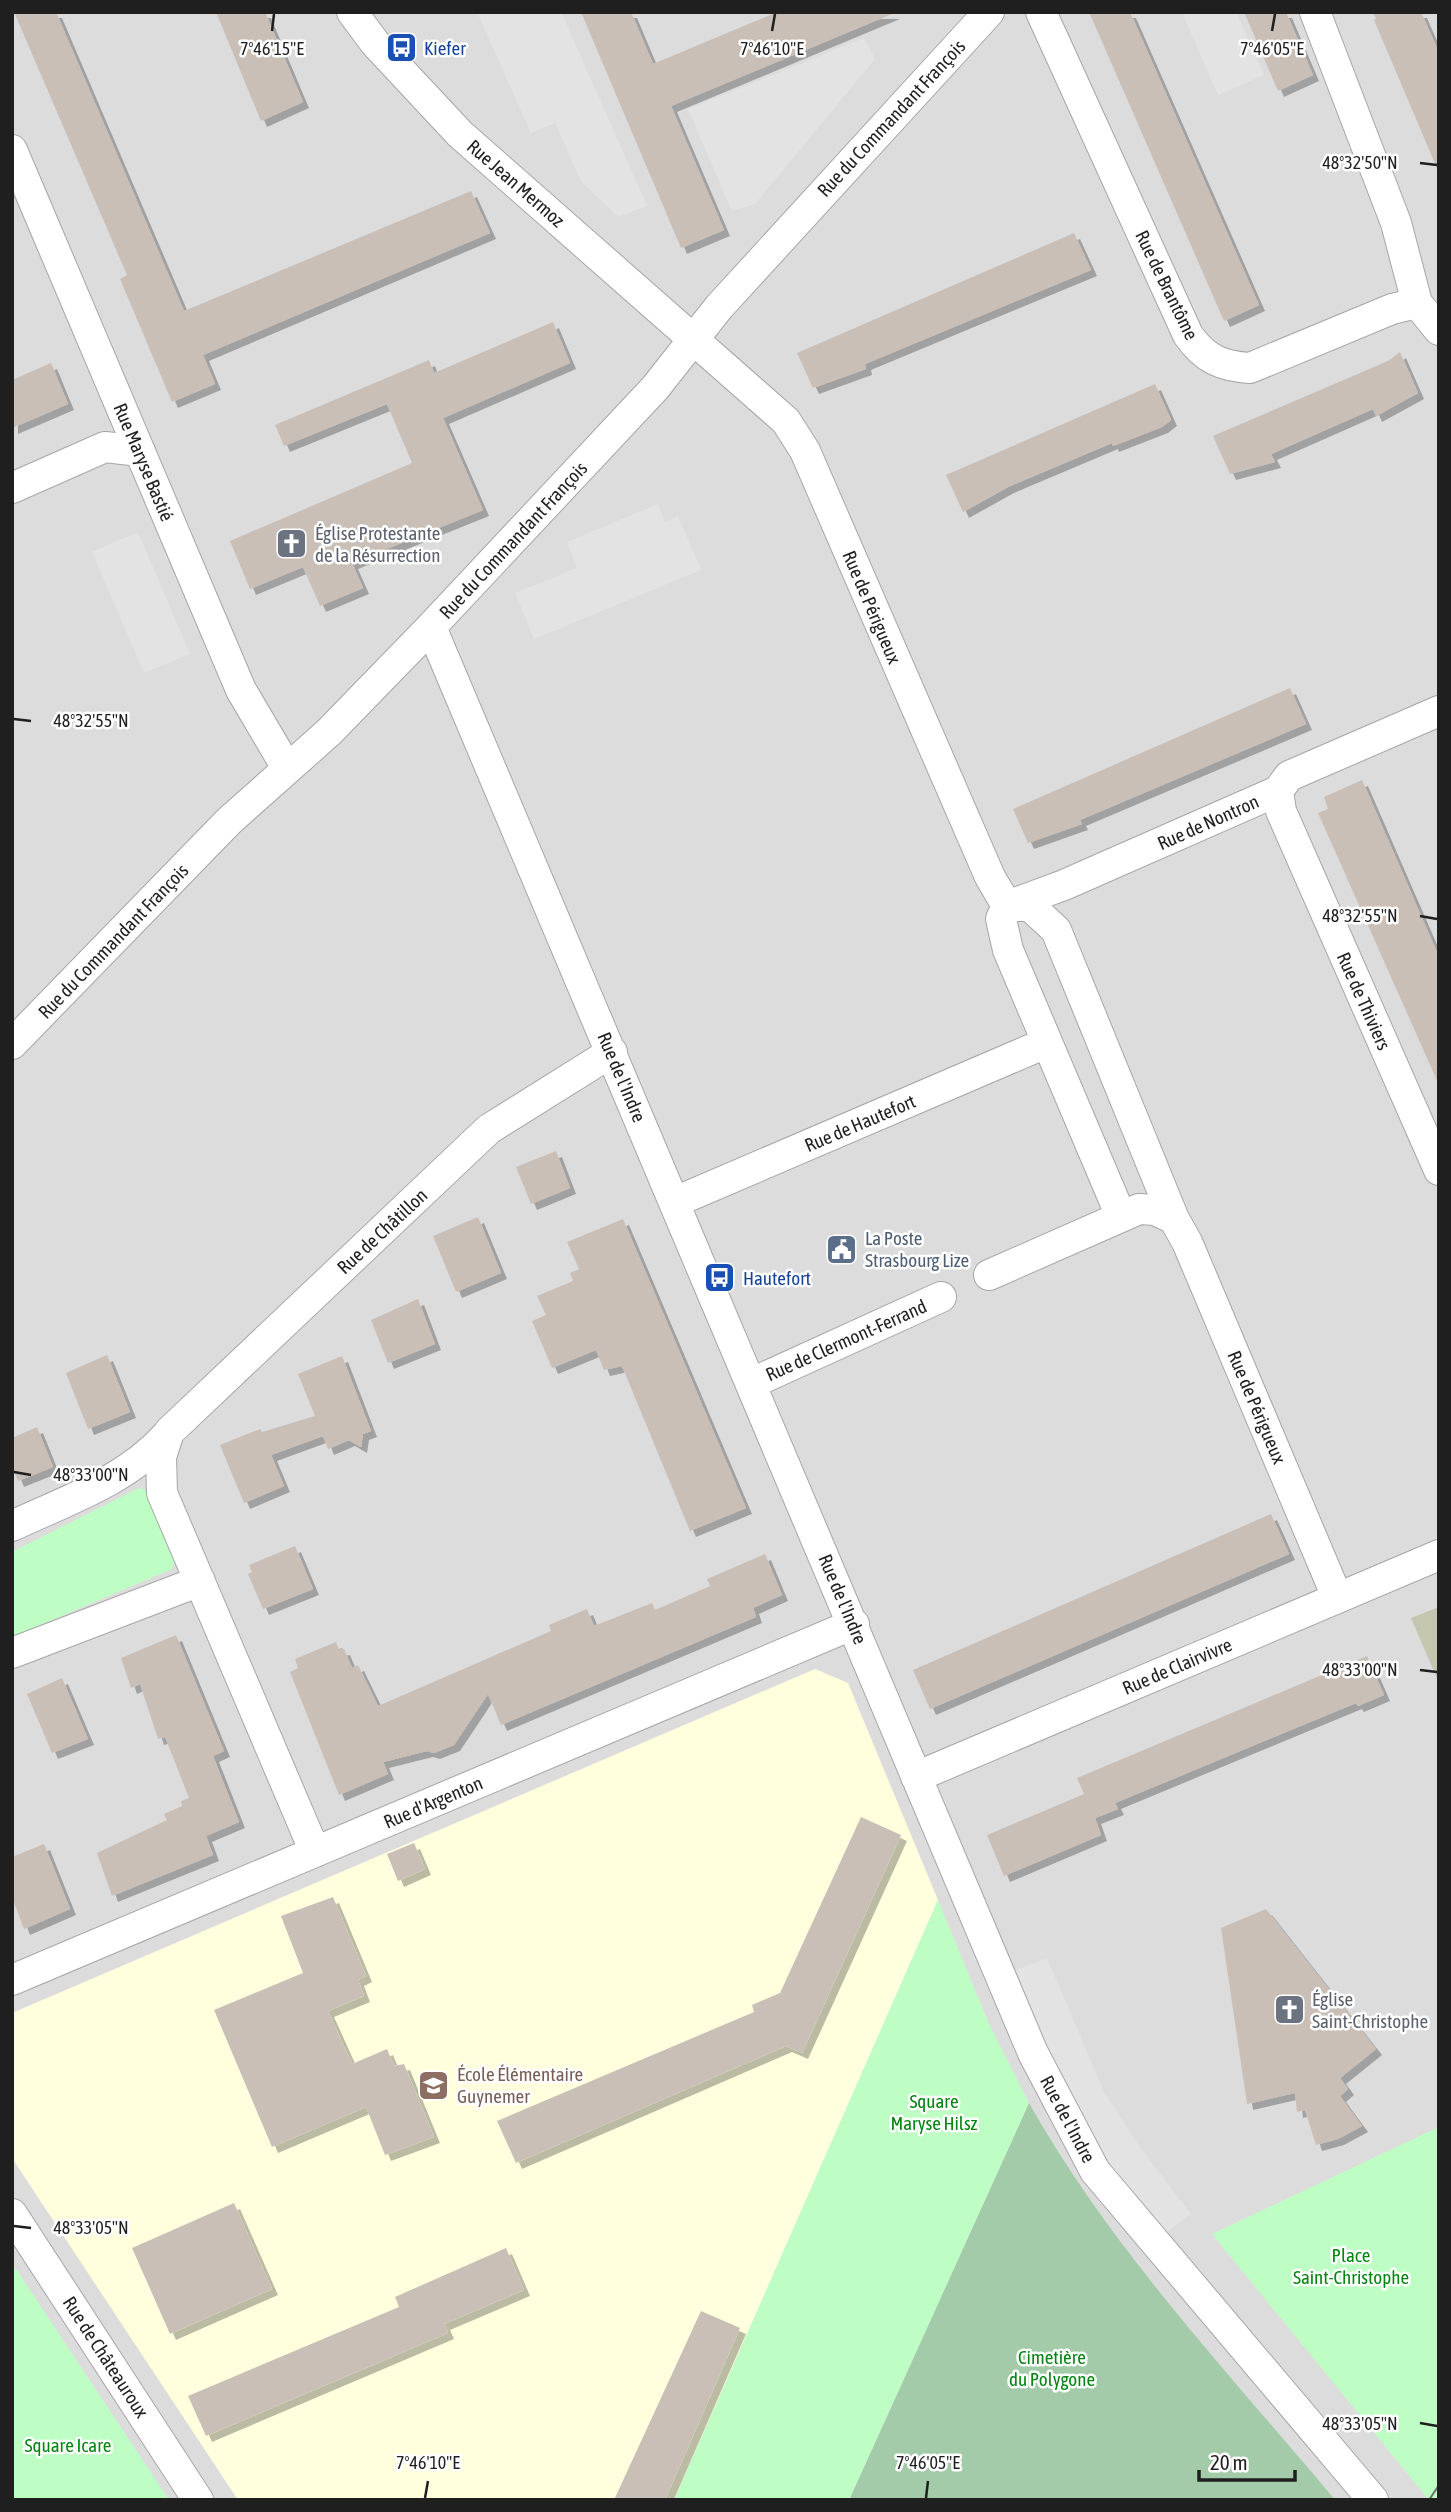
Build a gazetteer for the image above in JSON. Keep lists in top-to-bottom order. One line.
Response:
{"streets":{"street":["Rue du Commandant François","Rue Jean Mermoz","Rue de Brantôme","Rue Maryse Bastié","Rue de Périgueux","Rue de Nontron","Rue de Thiviers","Rue de l'Indre","Rue de Hautefort","Rue de Châtillon","Rue de Clermont-Ferrand","Rue de Clairvivre","Rue d'Argenton","Rue de Châteauroux"]},"crossings":[["Rue du Commandant François","Rue Jean Mermoz"],["Rue du Commandant François","Rue Maryse Bastié"],["Rue du Commandant François","Rue de Périgueux"],["Rue du Commandant François","Rue de l'Indre"],["Rue Jean Mermoz","Rue de Périgueux"],["Rue de Périgueux","Rue de Nontron"],["Rue de Périgueux","Rue de Clairvivre"],["Rue de Nontron","Rue de Thiviers"],["Rue de l'Indre","Rue de Hautefort"],["Rue de l'Indre","Rue de Châtillon"],["Rue de l'Indre","Rue de Clermont-Ferrand"],["Rue de l'Indre","Rue de Clairvivre"],["Rue de l'Indre","Rue d'Argenton"]],"parks":["Square Maryse Hilsz","Place Saint-Christophe","Cimetière du Polygone","Square Icare"],"places":{"bus stop":["Kiefer","Hautefort"],"church":["Église Protestante de la Résurrection","Église Saint-Christophe"],"public building":["La Poste Strasbourg Lize"],"school or university":["École Élémentaire Guynemer"]},"scale_bar":"20 m","coordinates":["7°46'15\"E","7°46'10\"E","7°46'05\"E","48°32'50\"N","48°32'55\"N","48°33'00\"N","48°33'05\"N"]}
